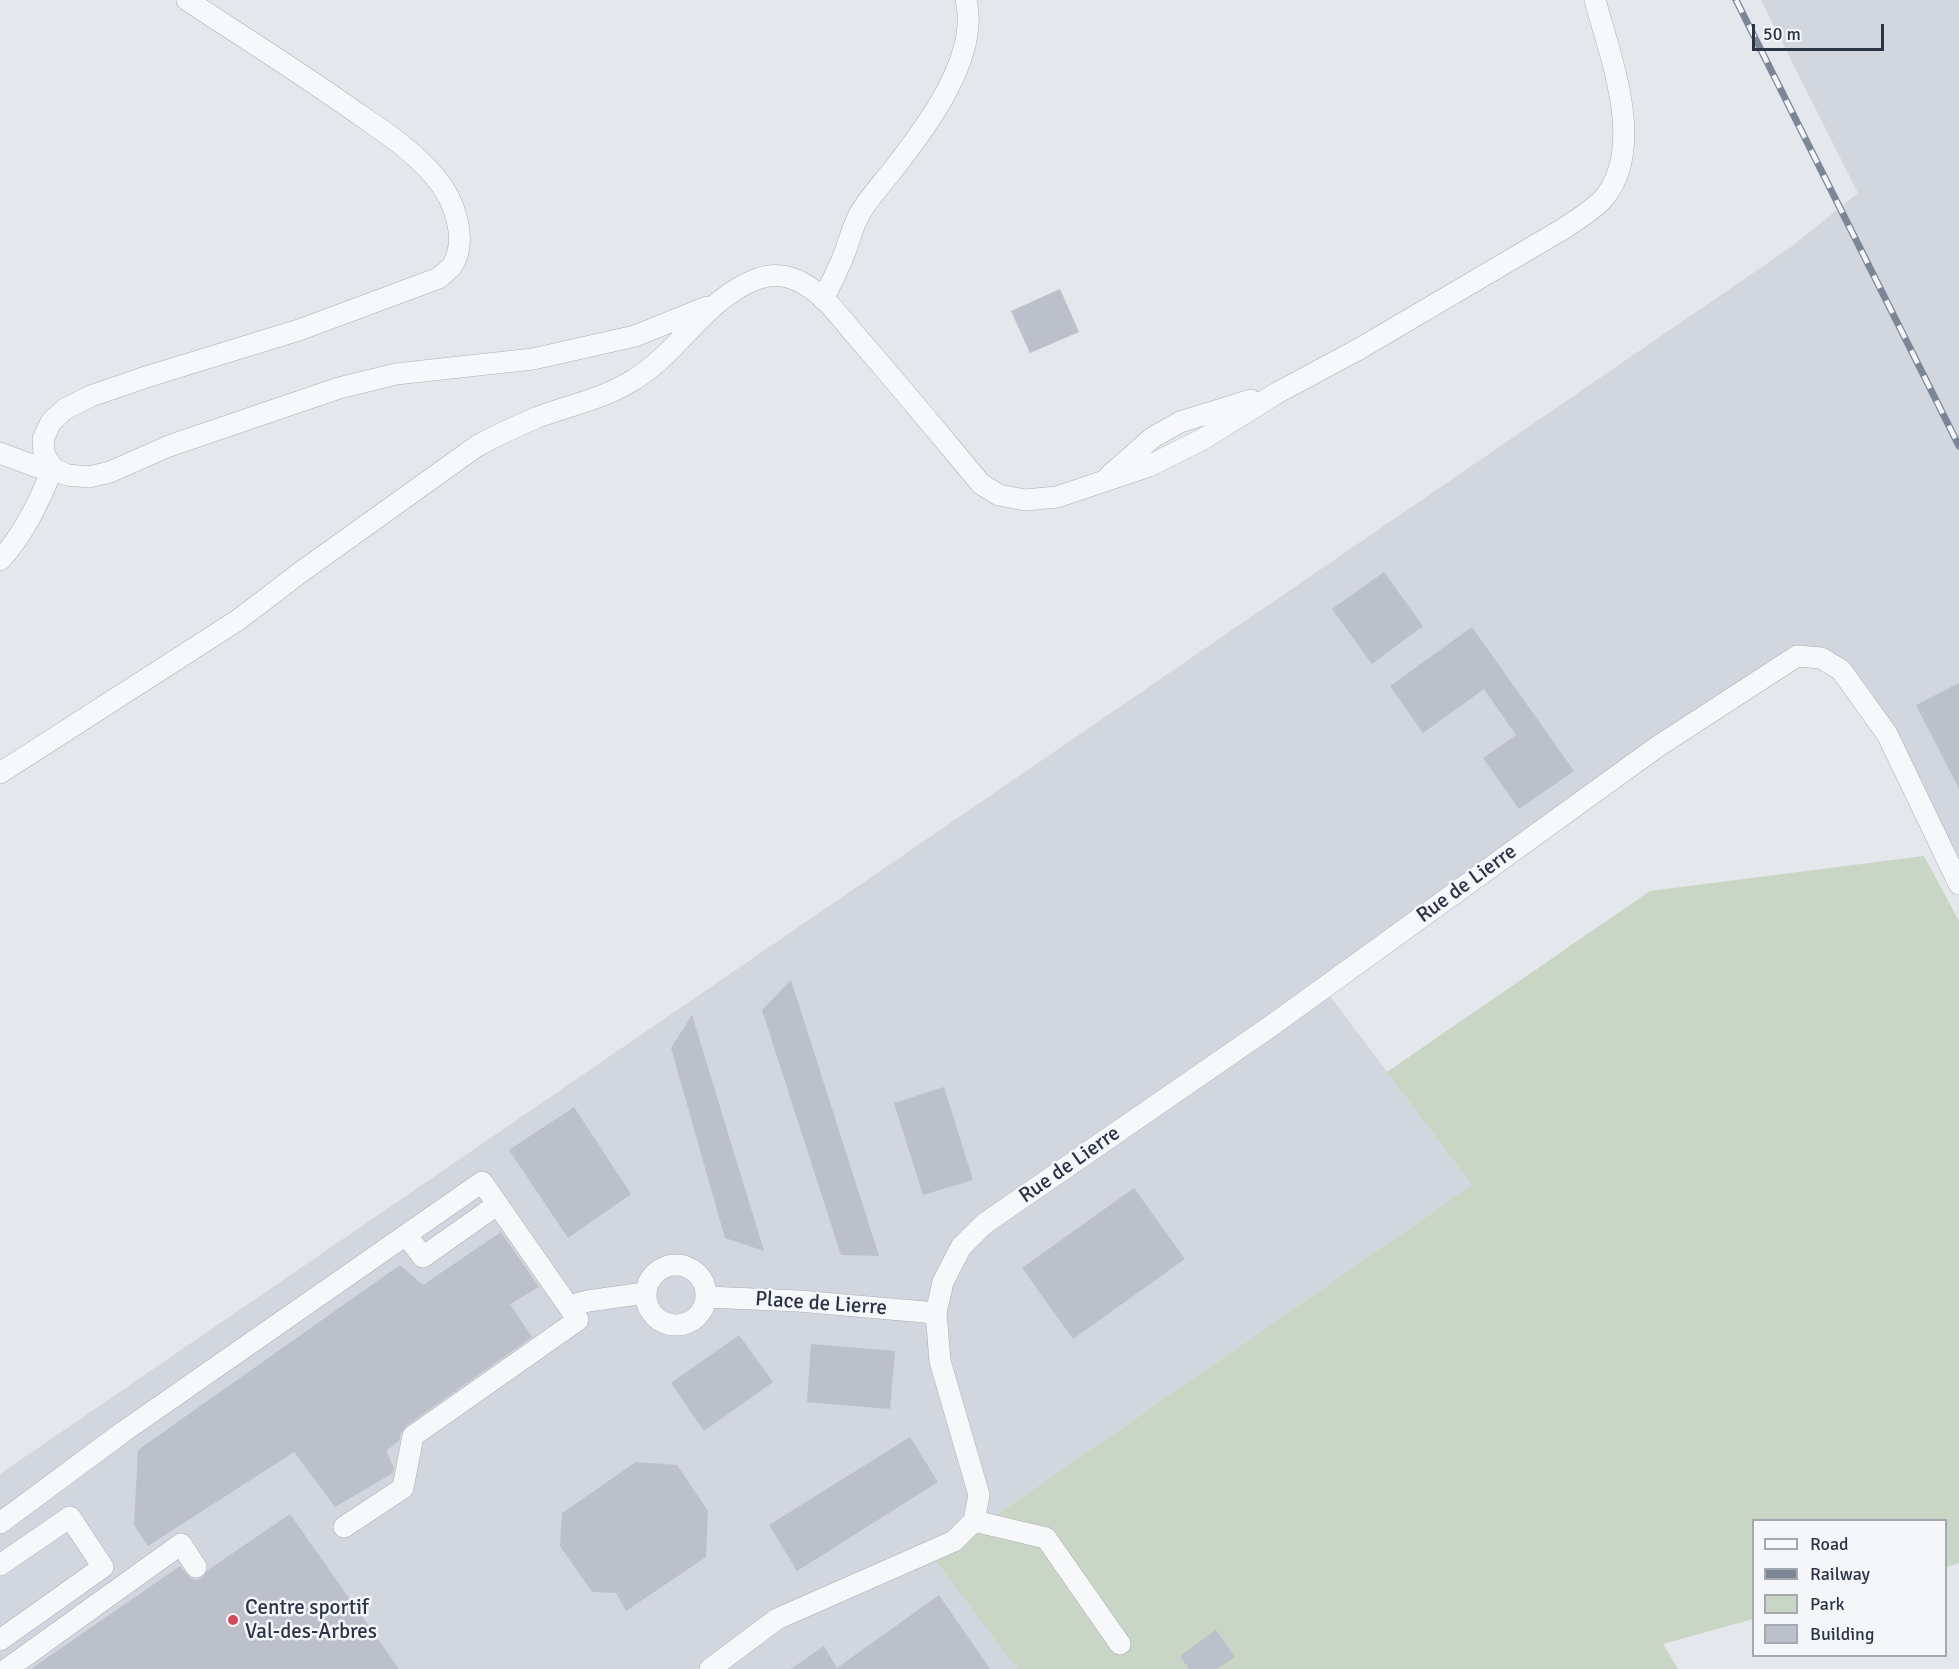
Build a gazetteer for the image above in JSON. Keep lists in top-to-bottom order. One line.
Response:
{"streets":{"street":["Rue de Lierre","Place de Lierre"]},"crossings":[["Rue de Lierre","Place de Lierre"]],"places":["Centre sportif Val-des-Arbres"],"legend":["Road","Railway","Park","Building"],"scale_bar":"50 m"}
